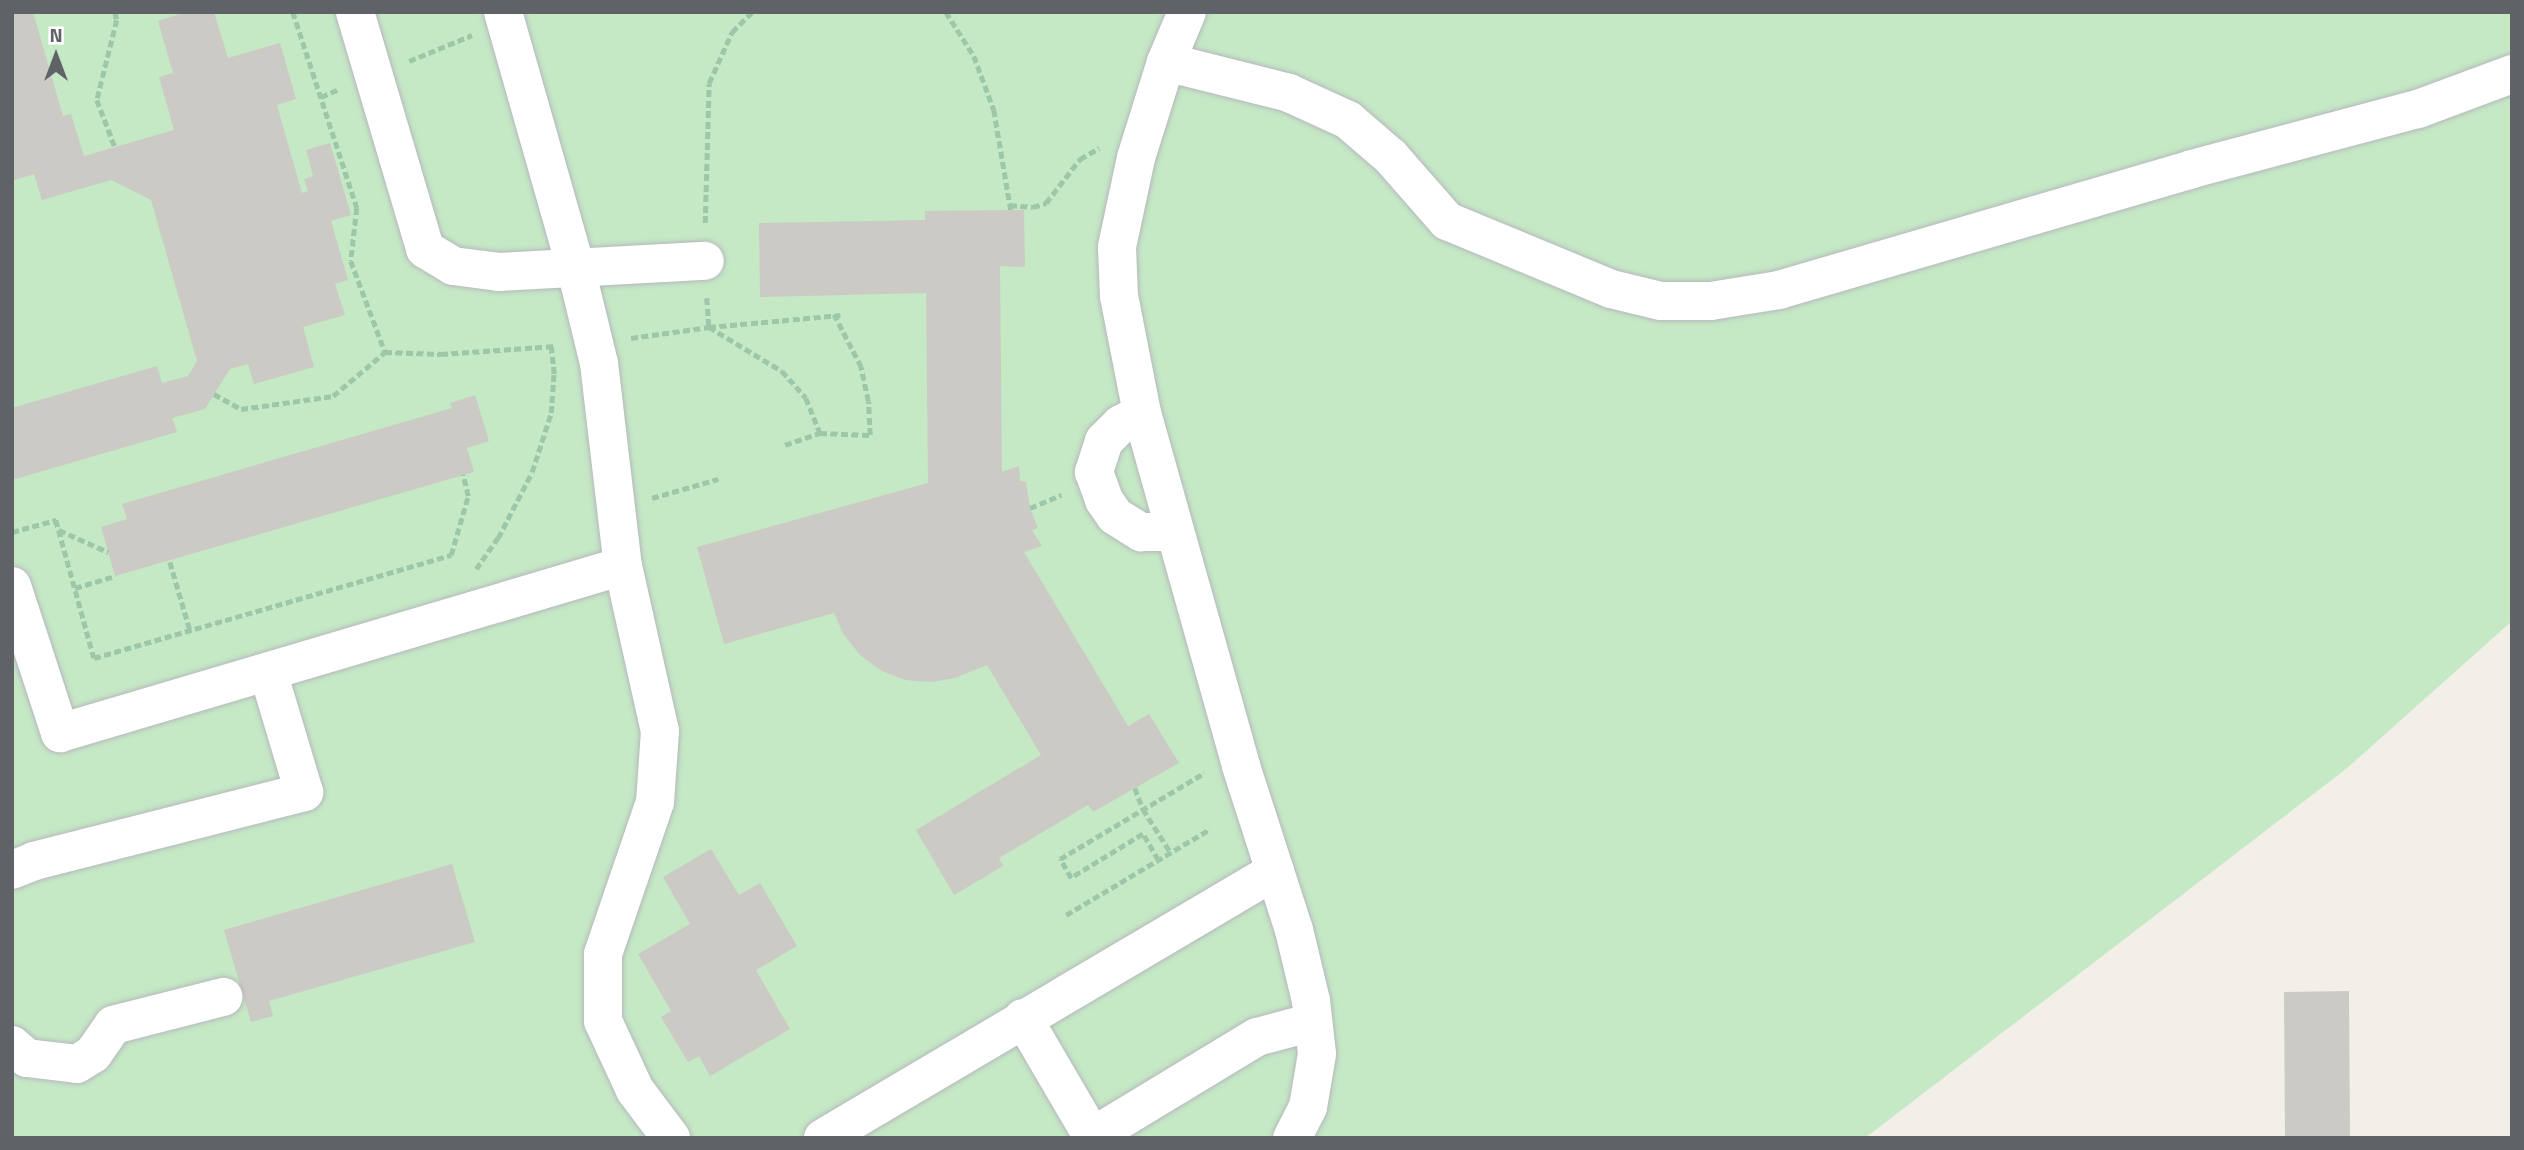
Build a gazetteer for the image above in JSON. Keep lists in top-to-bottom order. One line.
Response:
{"north":"top"}
